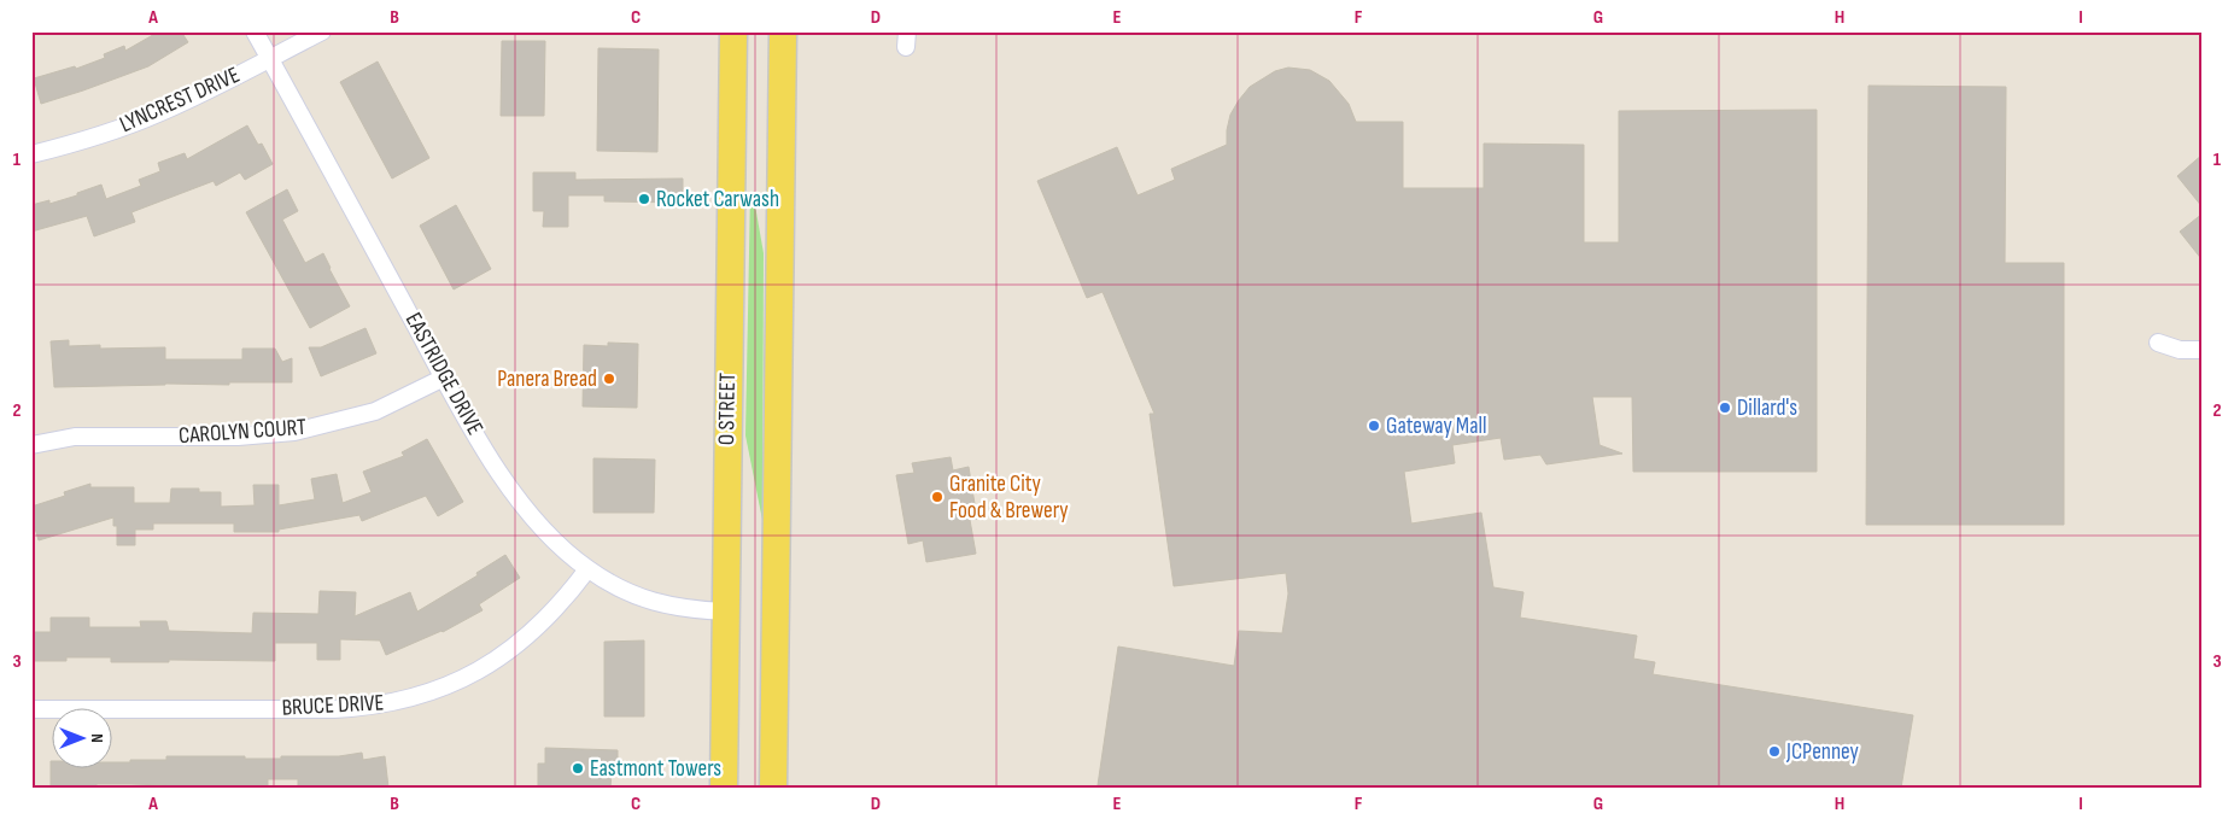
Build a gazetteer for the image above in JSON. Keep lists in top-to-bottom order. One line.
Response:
{"streets":{"main road":["O STREET"],"street":["LYNCREST DRIVE","EASTRIDGE DRIVE","CAROLYN COURT","BRUCE DRIVE"]},"crossings":[["LYNCREST DRIVE","EASTRIDGE DRIVE"],["EASTRIDGE DRIVE","O STREET"],["EASTRIDGE DRIVE","CAROLYN COURT"],["EASTRIDGE DRIVE","BRUCE DRIVE"]],"places":["Rocket Carwash","Panera Bread","Dillard's","Gateway Mall","Granite City Food & Brewery","JCPenney","Eastmont Towers"],"north":"right","grid":{"columns":["A","B","C","D","E","F","G","H","I"],"rows":["1","2","3"]}}
